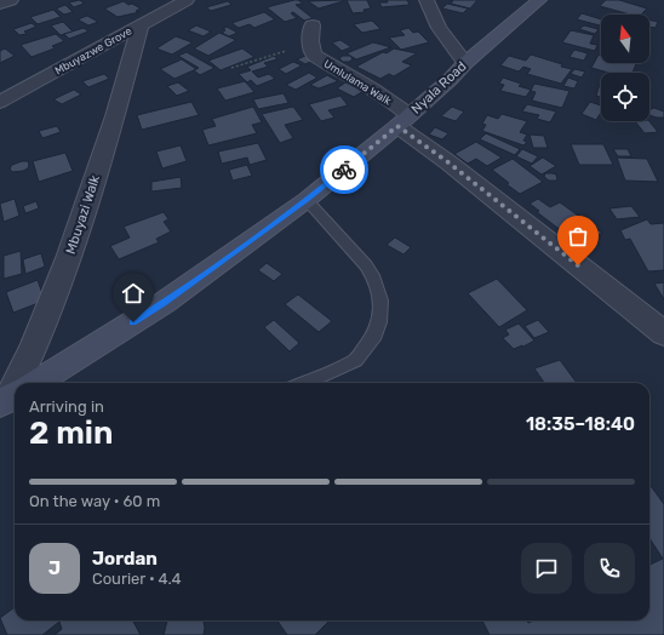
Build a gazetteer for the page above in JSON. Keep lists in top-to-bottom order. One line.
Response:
{"streets":{"street":["Mbuyazwe Grove","Umlulama Walk","Nyala Road","Mbuyazi Walk"]},"crossings":[["Mbuyazwe Grove","Mbuyazi Walk"],["Umlulama Walk","Nyala Road"]],"north":"top","page":{"heading":["2 min","Arriving in","18:35–18:40"],"panel":["Jordan","Courier · 4.4"],"bar":"On the way · 60 m","round":"J"}}
